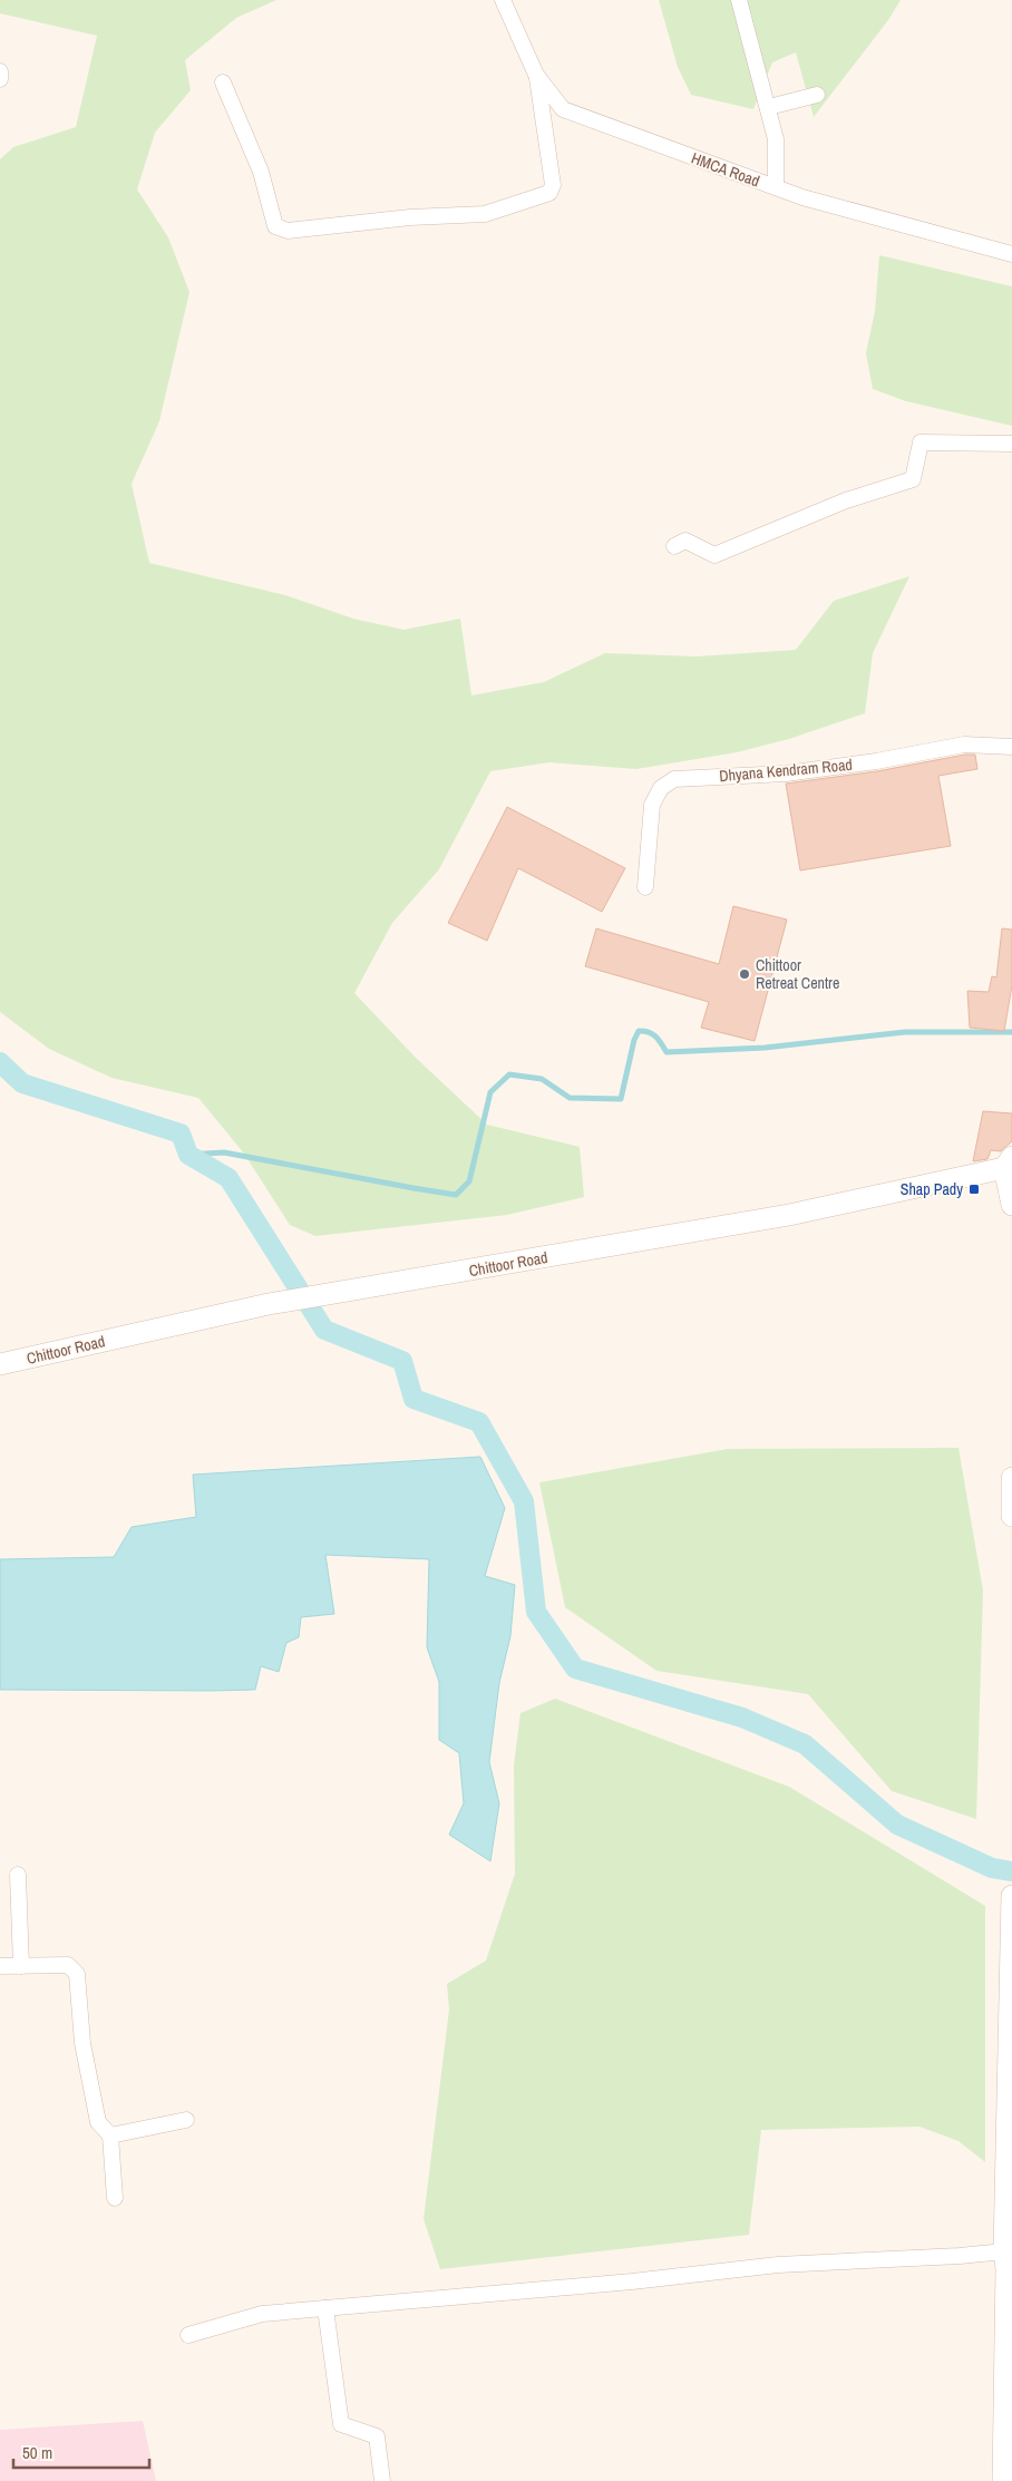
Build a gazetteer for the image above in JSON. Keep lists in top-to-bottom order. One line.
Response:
{"streets":{"main road":["Chittoor Road"],"street":["HMCA Road","Dhyana Kendram Road"]},"places":{"other":["Chittoor Retreat Centre"],"transit":["Shap Pady"]},"scale_bar":"50 m"}
